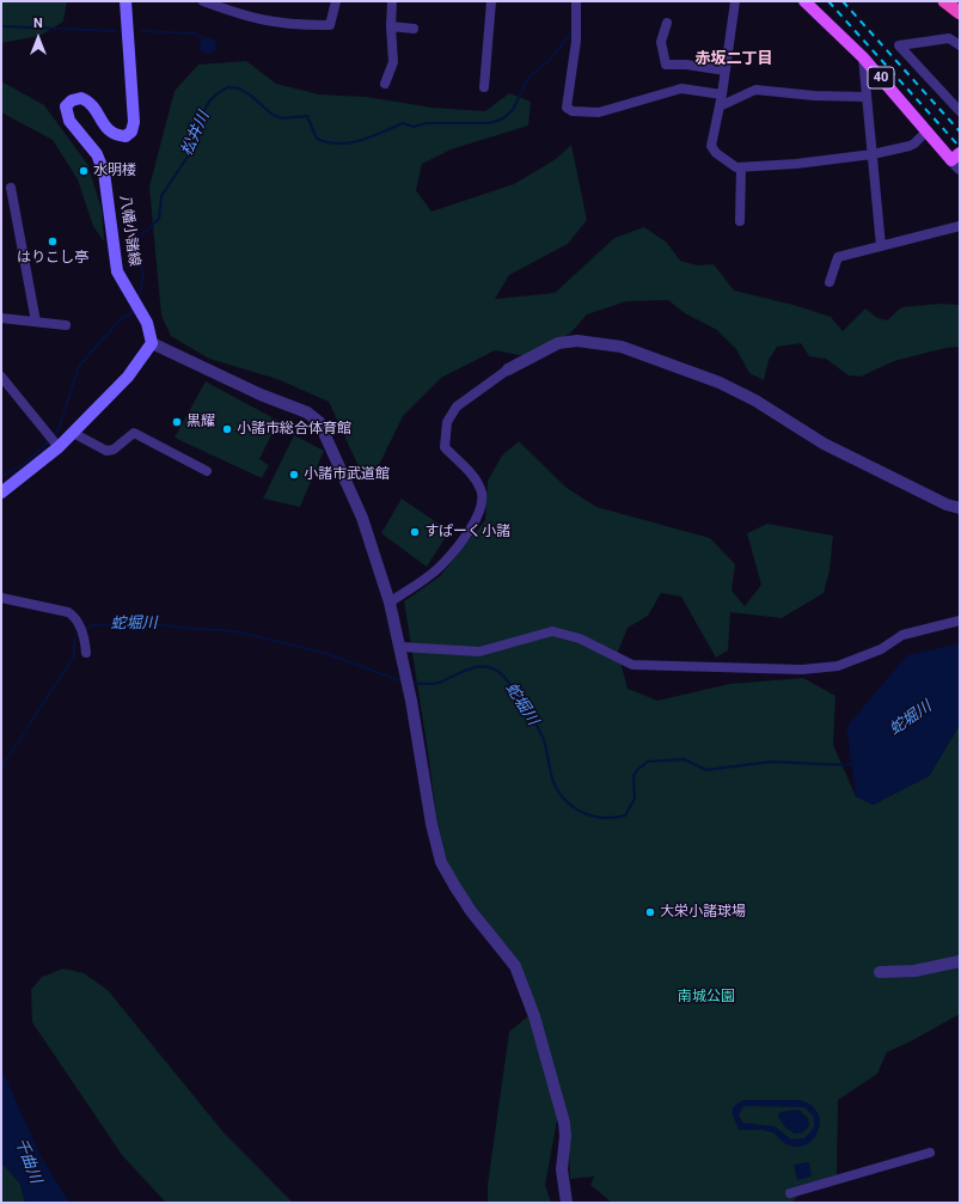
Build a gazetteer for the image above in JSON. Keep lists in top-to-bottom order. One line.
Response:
{"streets":{"main road":["40","八幡小諸線"]},"districts":["赤坂二丁目"],"water":["松井川","蛇堀川","千曲川"],"parks":["南城公園"],"places":["水明楼","はりこし亭","黒耀","小諸市総合体育館","小諸市武道館","すぱーく小諸","大栄小諸球場"],"north":"top"}
